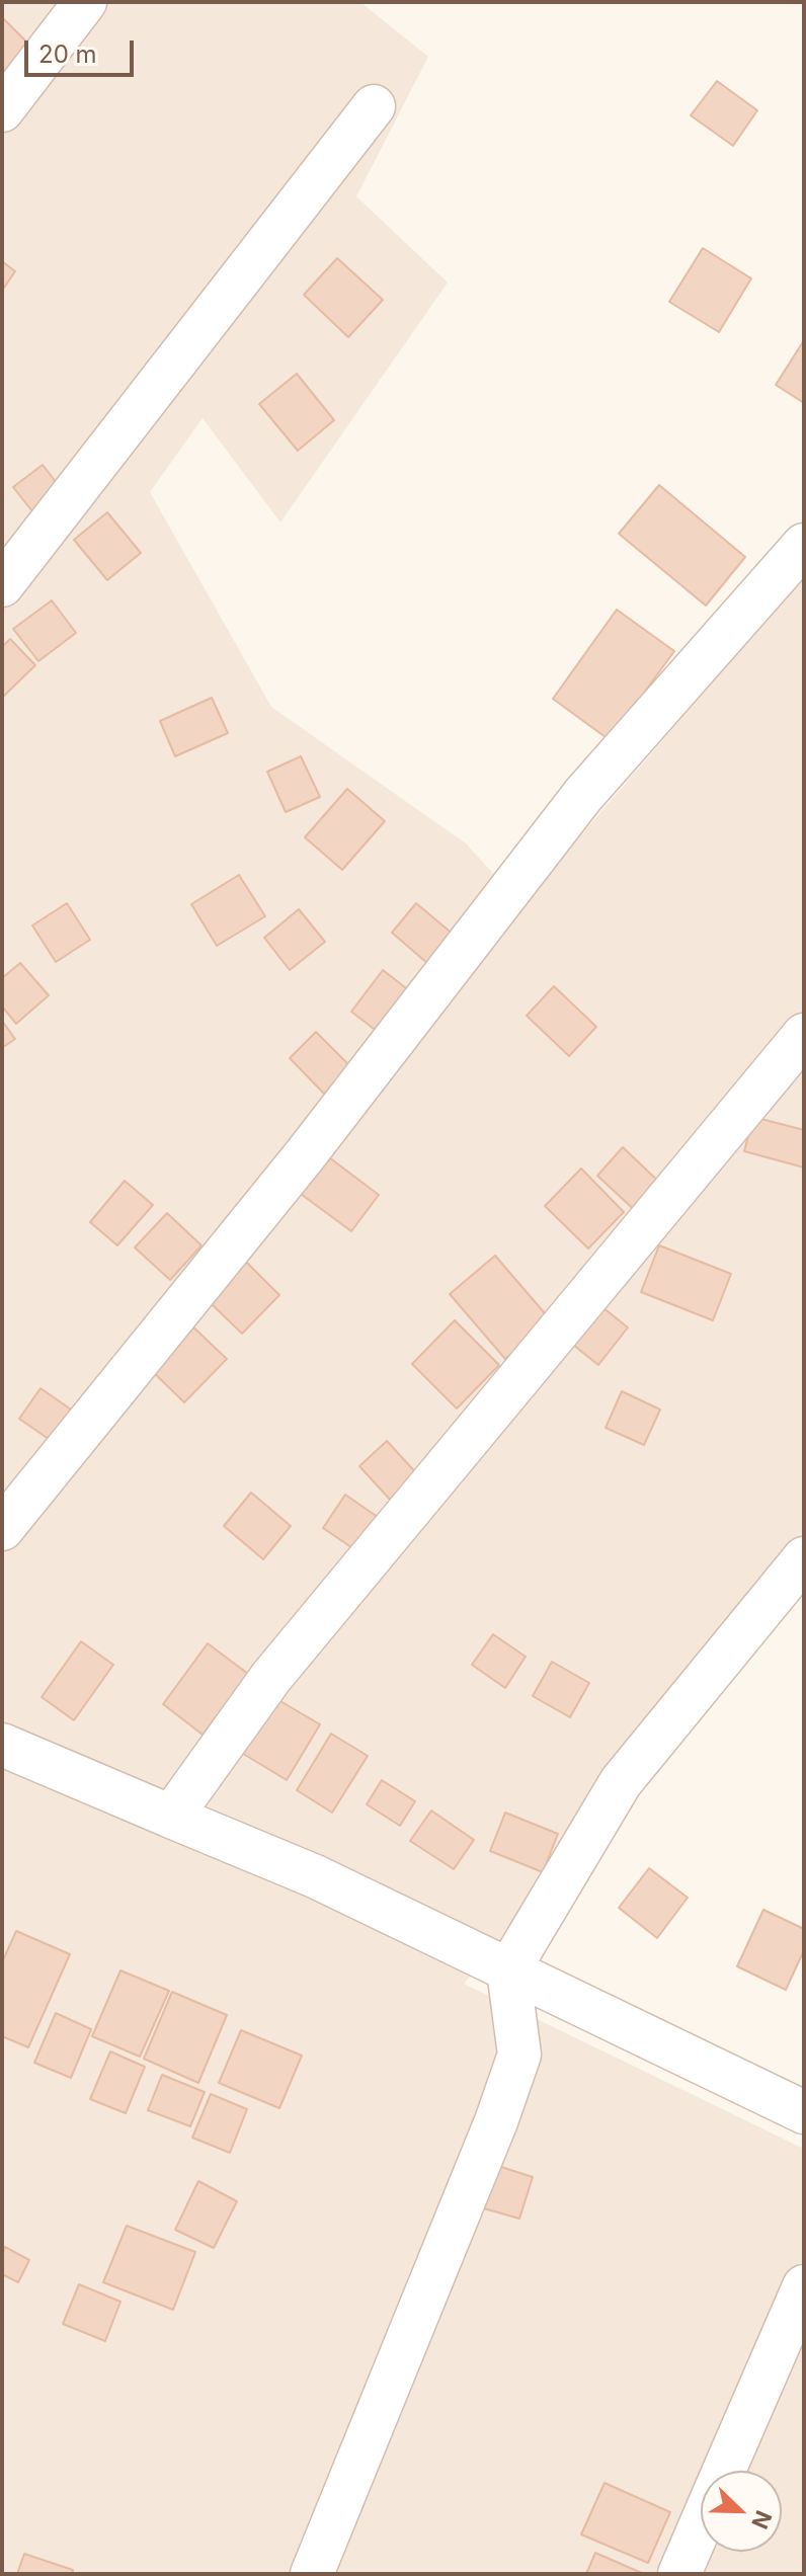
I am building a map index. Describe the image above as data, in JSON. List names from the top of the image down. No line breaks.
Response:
{"scale_bar":"20 m","north":"bottom right"}
